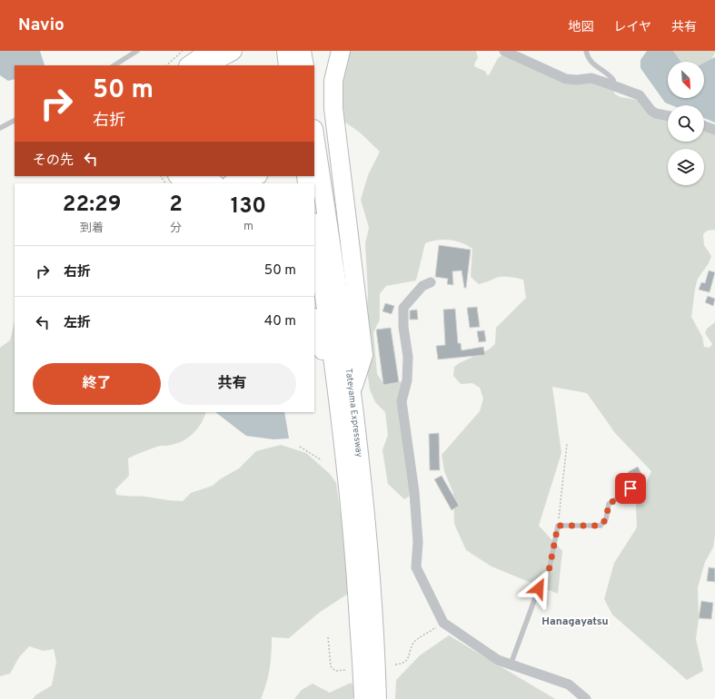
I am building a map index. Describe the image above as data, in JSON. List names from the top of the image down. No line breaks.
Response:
{"streets":{"highway":["Tateyama Expressway"]},"districts":["Hanagayatsu"],"north":"bottom right","page":{"header":"Navio","nav":["地図","レイヤ","共有"],"turn":["50 m","右折"],"then":"その先","eta":["22:29","到着","2","分","130","m"],"list":[{"name":"右折","value":"50 m"},{"name":"左折","value":"40 m"}],"buttons":["終了","共有"]}}
